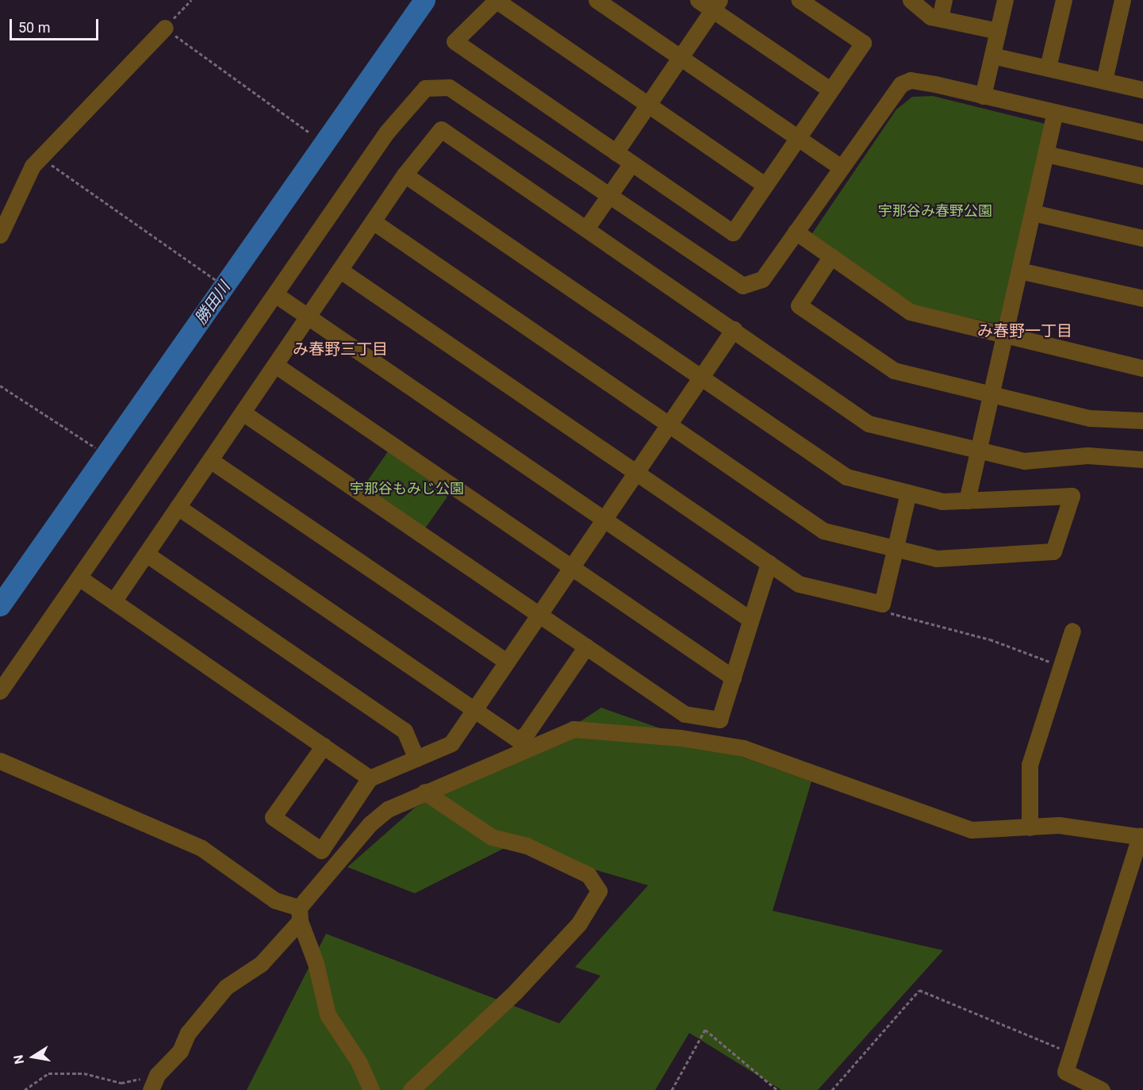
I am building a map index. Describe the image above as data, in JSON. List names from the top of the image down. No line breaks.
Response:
{"districts":["み春野一丁目","み春野三丁目"],"water":["勝田川"],"parks":["宇那谷み春野公園","宇那谷もみじ公園"],"scale_bar":"50 m","north":"left"}
